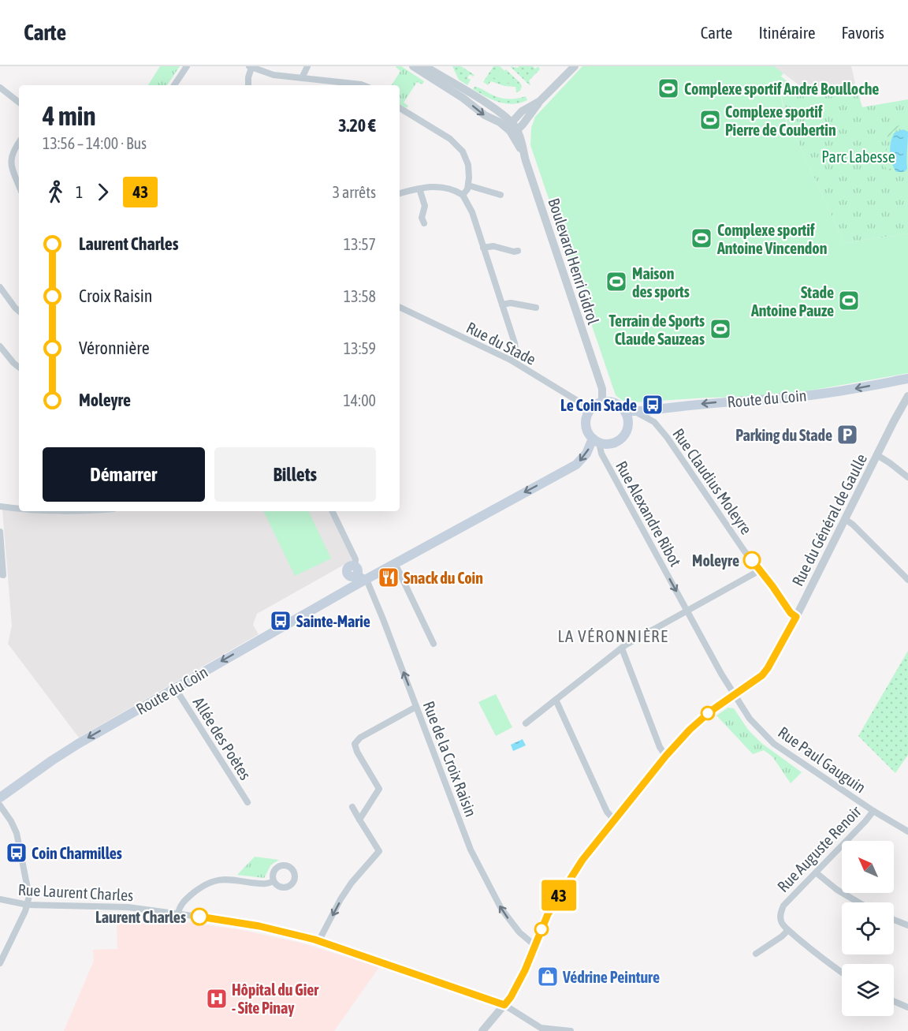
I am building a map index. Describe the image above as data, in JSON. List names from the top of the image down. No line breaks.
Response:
{"streets":{"main road":["Route du Coin"],"street":["Boulevard Henri Gidrol","Rue du Stade","Rue Claudius Moleyre","Rue Alexandre Ribot","Rue du Général de Gaulle","Allée des Poètes","Rue de la Croix Raisin","Rue Paul Gauguin","Rue Auguste Renoir","Rue Laurent Charles"]},"crossings":[["Boulevard Henri Gidrol","Rue du Stade"],["Boulevard Henri Gidrol","Route du Coin"],["Boulevard Henri Gidrol","Rue Alexandre Ribot"],["Rue du Stade","Route du Coin"],["Rue du Stade","Rue Alexandre Ribot"],["Route du Coin","Rue Claudius Moleyre"],["Route du Coin","Rue Alexandre Ribot"],["Route du Coin","Allée des Poètes"],["Route du Coin","Rue de la Croix Raisin"],["Rue Claudius Moleyre","Rue du Général de Gaulle"],["Rue Alexandre Ribot","Rue du Général de Gaulle"],["Rue Alexandre Ribot","Rue Paul Gauguin"],["Rue du Général de Gaulle","Rue de la Croix Raisin"],["Rue du Général de Gaulle","Rue Paul Gauguin"],["Rue du Général de Gaulle","Rue Laurent Charles"],["Rue Paul Gauguin","Rue Auguste Renoir"]],"one_way":["Route du Coin","Rue Alexandre Ribot","Rue de la Croix Raisin"],"districts":["LA VÉRONNIÈRE"],"parks":["Parc Labesse"],"places":{"sports":["Complexe sportif André Boulloche","Complexe sportif Pierre de Coubertin","Complexe sportif Antoine Vincendon","Maison des sports","Stade Antoine Pauze","Terrain de Sports Claude Sauzeas"],"bus stop":["Le Coin Stade","Sainte-Marie","Coin Charmilles"],"parking":["Parking du Stade"],"other":["Moleyre","Laurent Charles"],"restaurant":["Snack du Coin"],"shop":["Védrine Peinture"],"hospital":["Hôpital du Gier - Site Pinay"]},"lines":["bus line 43"],"north":"top left","page":{"header":"Carte","nav":["Carte","Itinéraire","Favoris"],"on_map":"43","heading":["4 min","13:56 – 14:00 · Bus","3.20 €"],"legs":["1","43","3 arrêts"],"list":[{"name":"Laurent Charles","value":"13:57"},{"name":"Croix Raisin","value":"13:58"},{"name":"Véronnière","value":"13:59"},{"name":"Moleyre","value":"14:00"}],"buttons":["Démarrer","Billets"]}}
